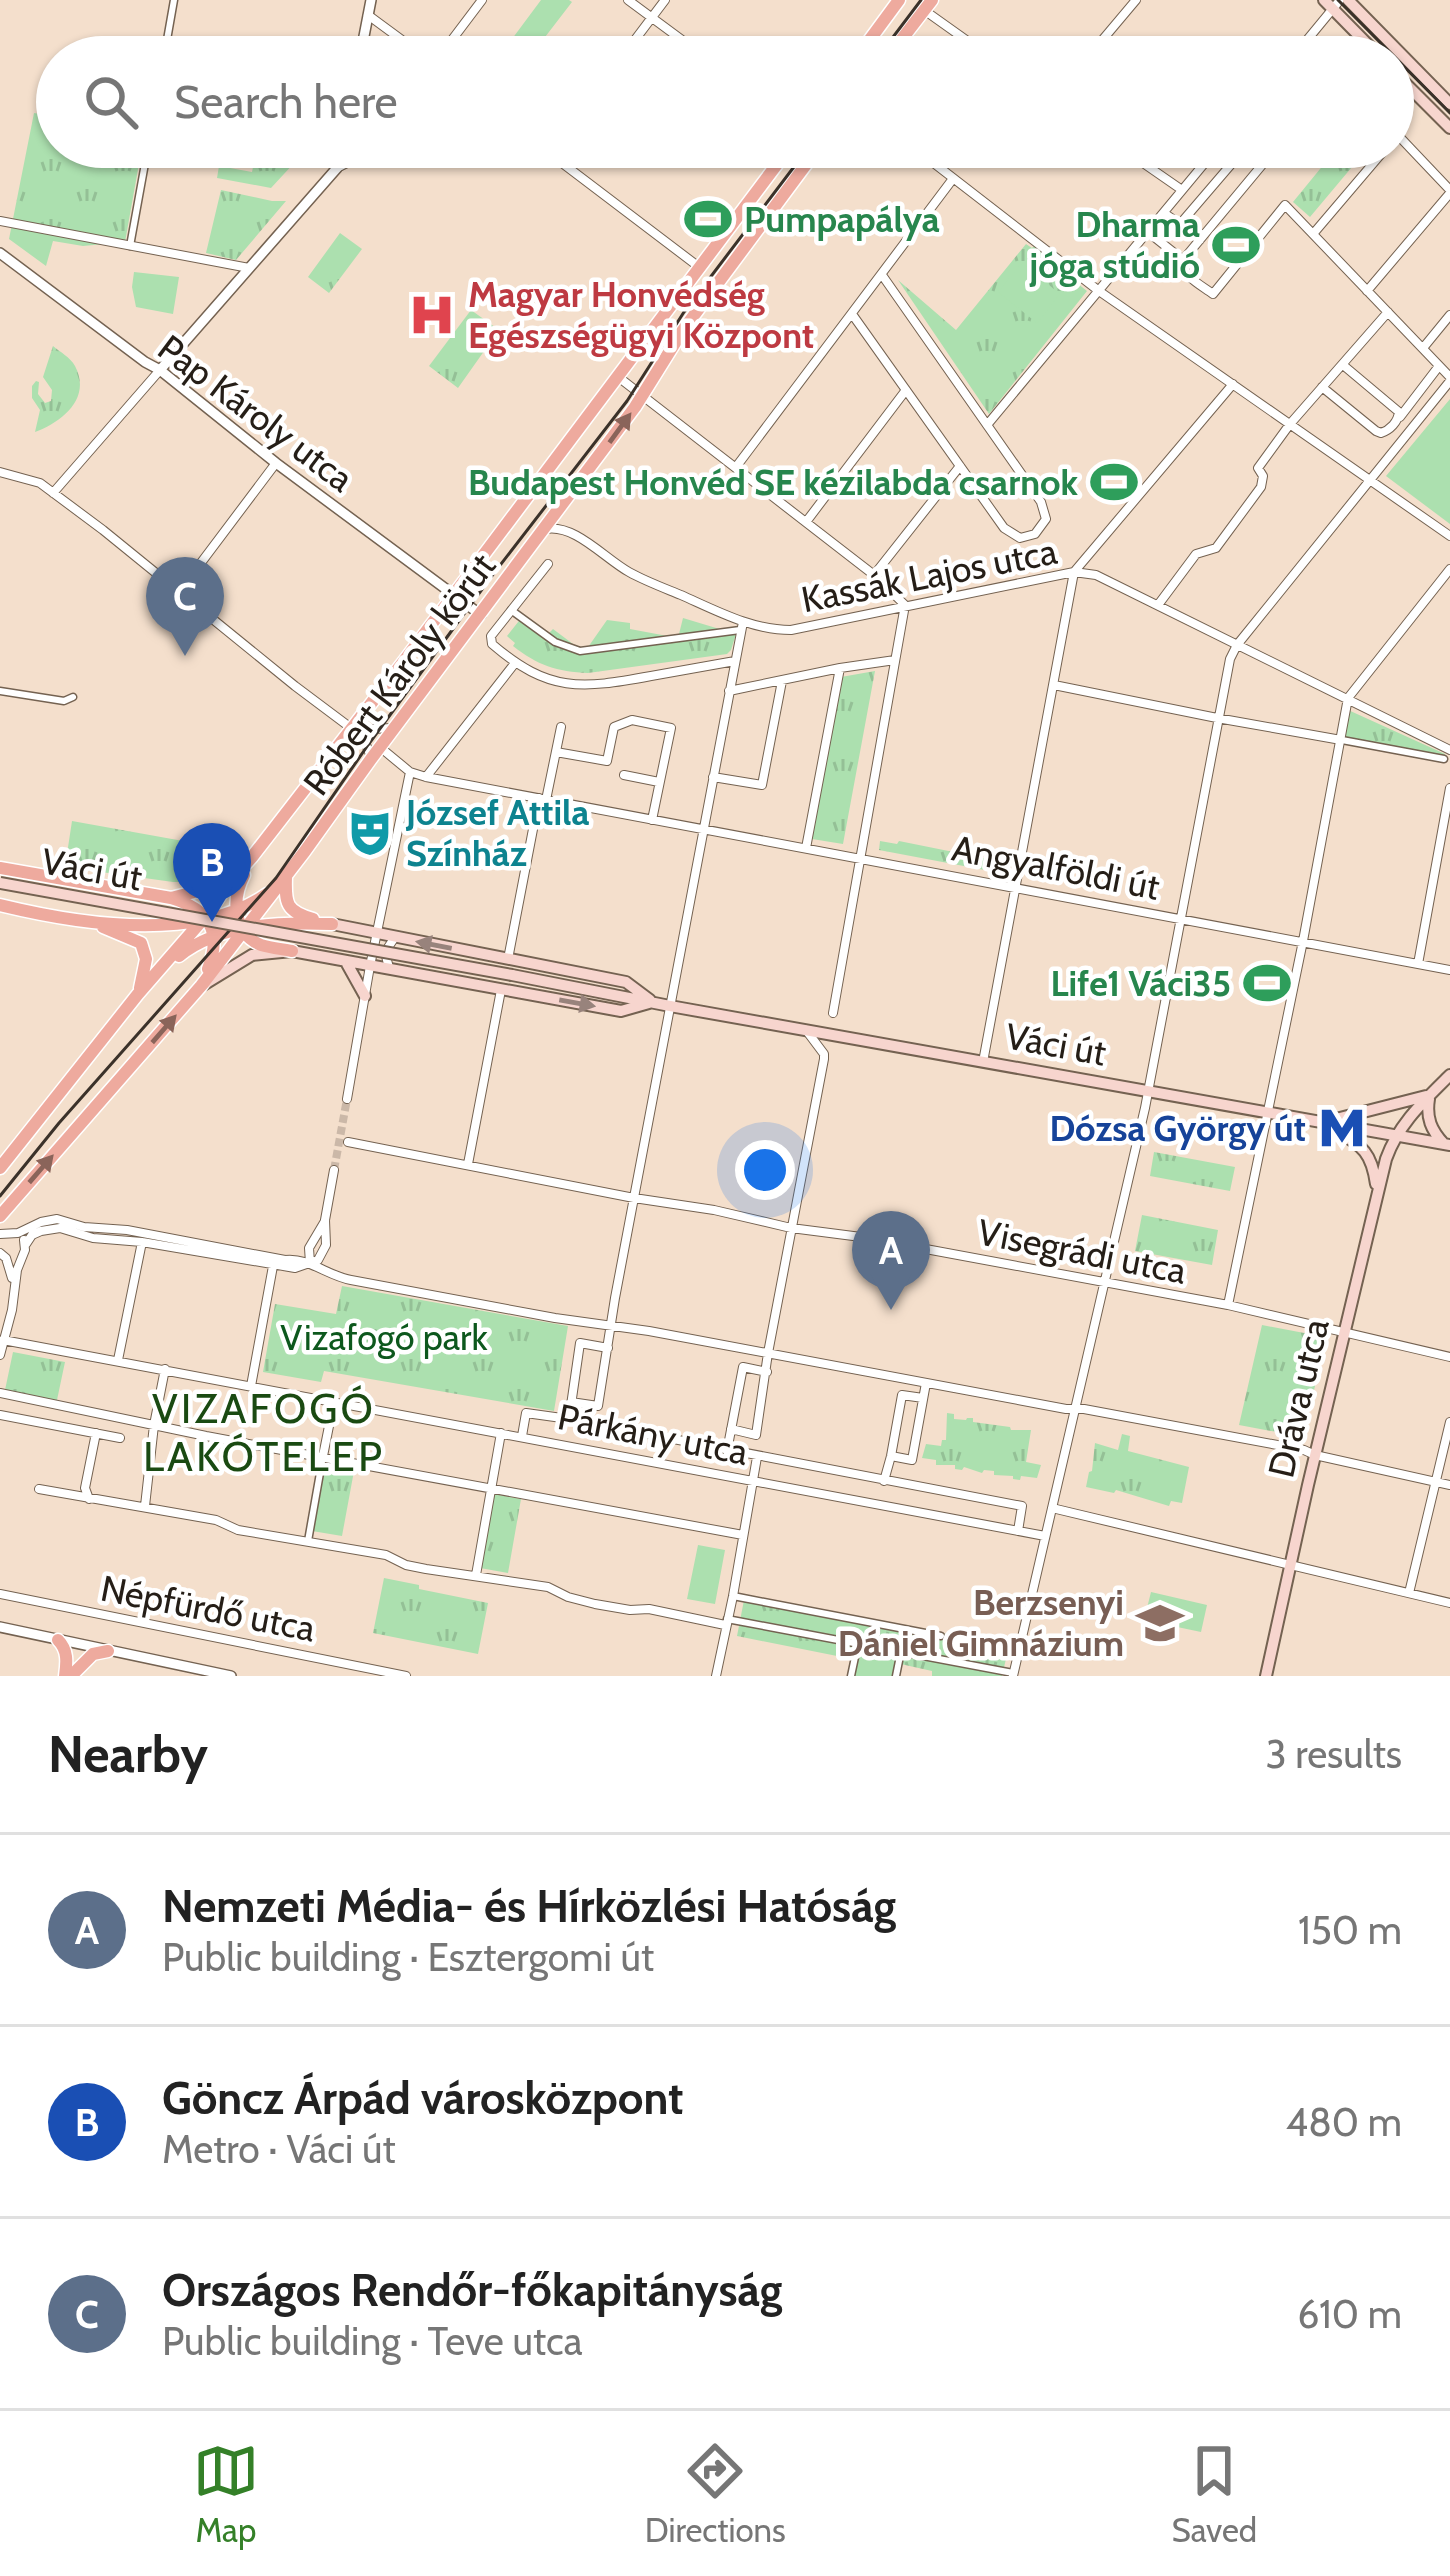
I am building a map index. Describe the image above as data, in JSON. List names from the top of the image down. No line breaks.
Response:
{"streets":{"main road":["Róbert Károly körút","Váci út","Dráva utca"],"street":["Pap Károly utca","Kassák Lajos utca","Angyalföldi út","Visegrádi utca","Párkány utca","Népfürdő utca"]},"crossings":[["Pap Károly utca","Róbert Károly körút"],["Kassák Lajos utca","Róbert Károly körút"],["Róbert Károly körút","Angyalföldi út"],["Róbert Károly körút","Váci út"],["Váci út","Dráva utca"],["Visegrádi utca","Dráva utca"]],"districts":["VIZAFOGÓ LAKÓTELEP"],"parks":["Vizafogó park"],"places":{"sports":["Pumpapálya","Dharma jóga stúdió","Budapest Honvéd SE kézilabda csarnok","Life1 Váci35"],"hospital":["Magyar Honvédség Egészségügyi Központ"],"theatre":["József Attila Színház"],"metro station":["Dózsa György út"],"school or university":["Berzsenyi Dániel Gimnázium"]},"page":{"search":"Search here","pins":["C","B","A"],"heading":["Nearby","3 results"],"list":[{"mark":"A","name":"Nemzeti Média- és Hírközlési Hatóság","note":"Public building · Esztergomi út","value":"150 m"},{"mark":"B","name":"Göncz Árpád városközpont","note":"Metro · Váci út","value":"480 m"},{"mark":"C","name":"Országos Rendőr-főkapitányság","note":"Public building · Teve utca","value":"610 m"}],"nav":["Map","Directions","Saved"]}}
